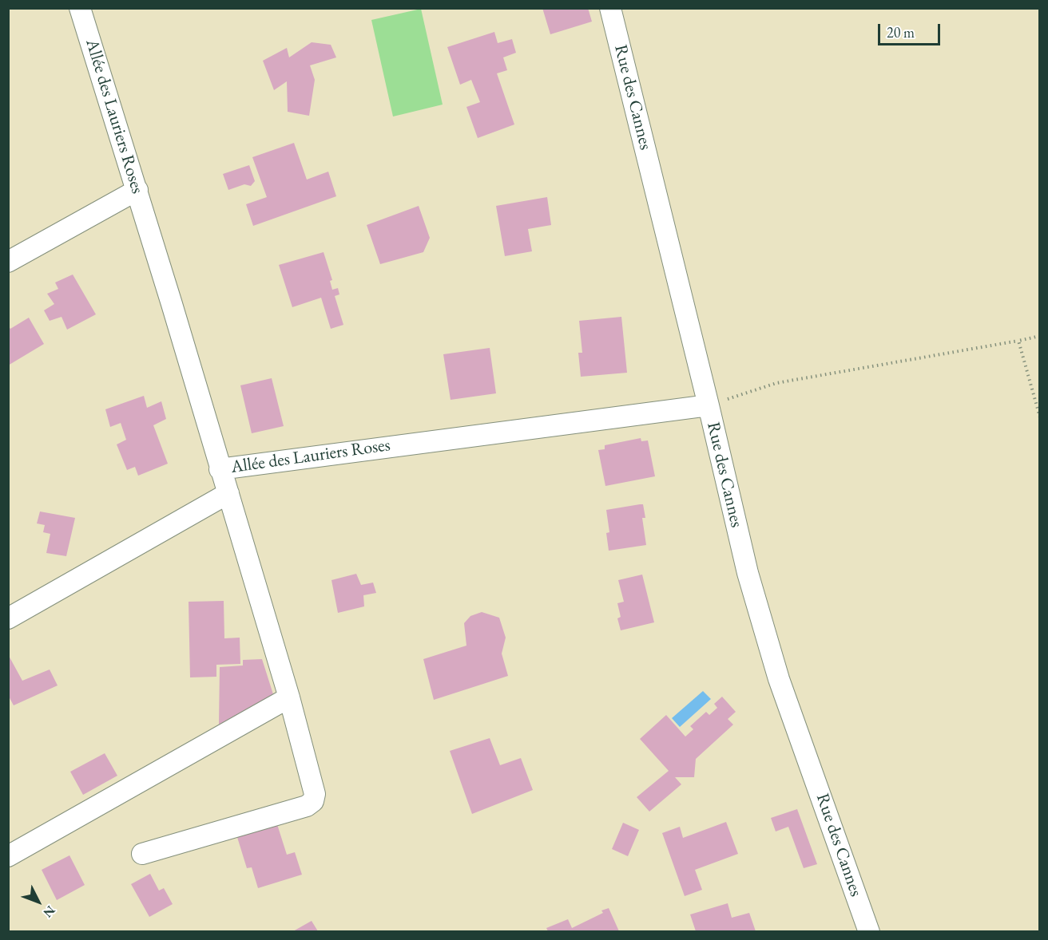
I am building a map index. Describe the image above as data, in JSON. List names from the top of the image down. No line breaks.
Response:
{"streets":{"street":["Rue des Cannes","Allée des Lauriers Roses"]},"crossings":[["Rue des Cannes","Allée des Lauriers Roses"]],"scale_bar":"20 m","north":"bottom right"}
